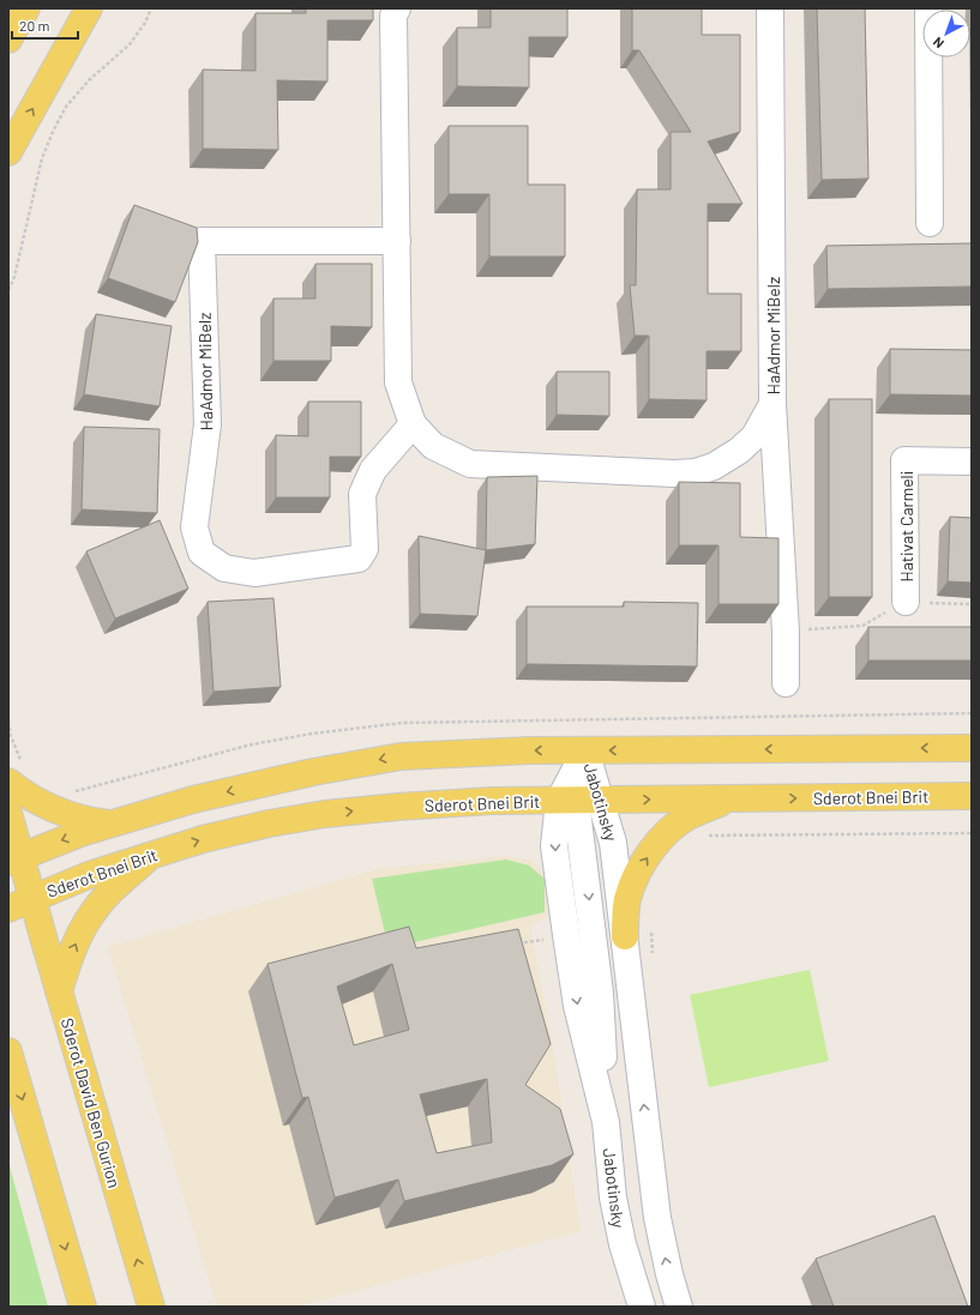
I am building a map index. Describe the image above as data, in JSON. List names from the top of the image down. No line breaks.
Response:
{"streets":{"main road":["Sderot Bnei Brit","Sderot David Ben Gurion"],"street":["HaAdmor MiBelz","Hativat Carmeli","Jabotinsky"]},"crossings":[["Sderot Bnei Brit","Jabotinsky"],["Sderot Bnei Brit","Sderot David Ben Gurion"]],"scale_bar":"20 m","north":"bottom left"}
